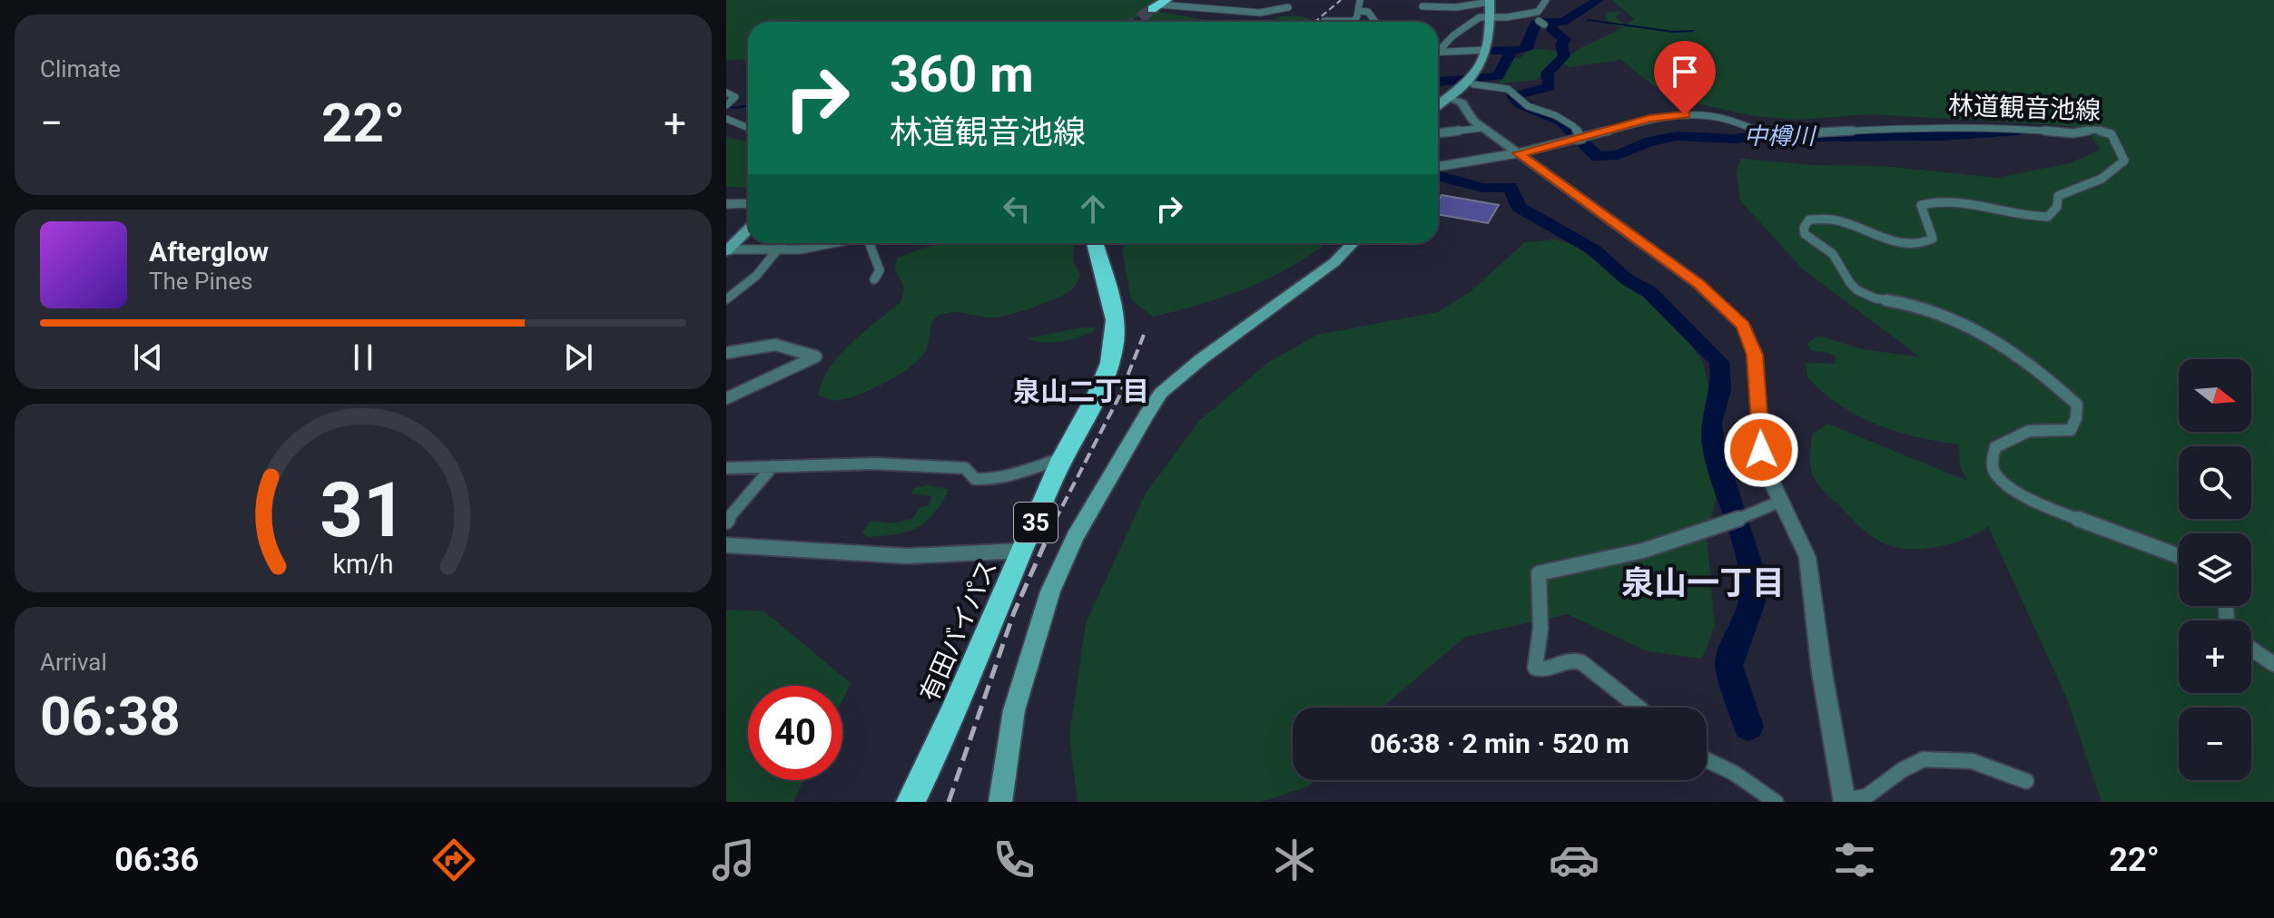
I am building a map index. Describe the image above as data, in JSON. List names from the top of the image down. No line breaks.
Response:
{"streets":{"highway":["35","有田バイパス"],"street":["林道観音池線"]},"districts":["泉山二丁目","泉山一丁目"],"water":["中樽川"],"north":"right","page":{"tile":["Climate",["Arrival","06:38"]],"turn":["360 m","林道観音池線"],"heat":["−","22°","+"],"song":["Afterglow","The Pines"],"map_buttons":["+","−"],"limit":"40","trip":"06:38 · 2 min · 520 m","tabs":["06:36","22°"],"gauge":["31","km/h"]}}
